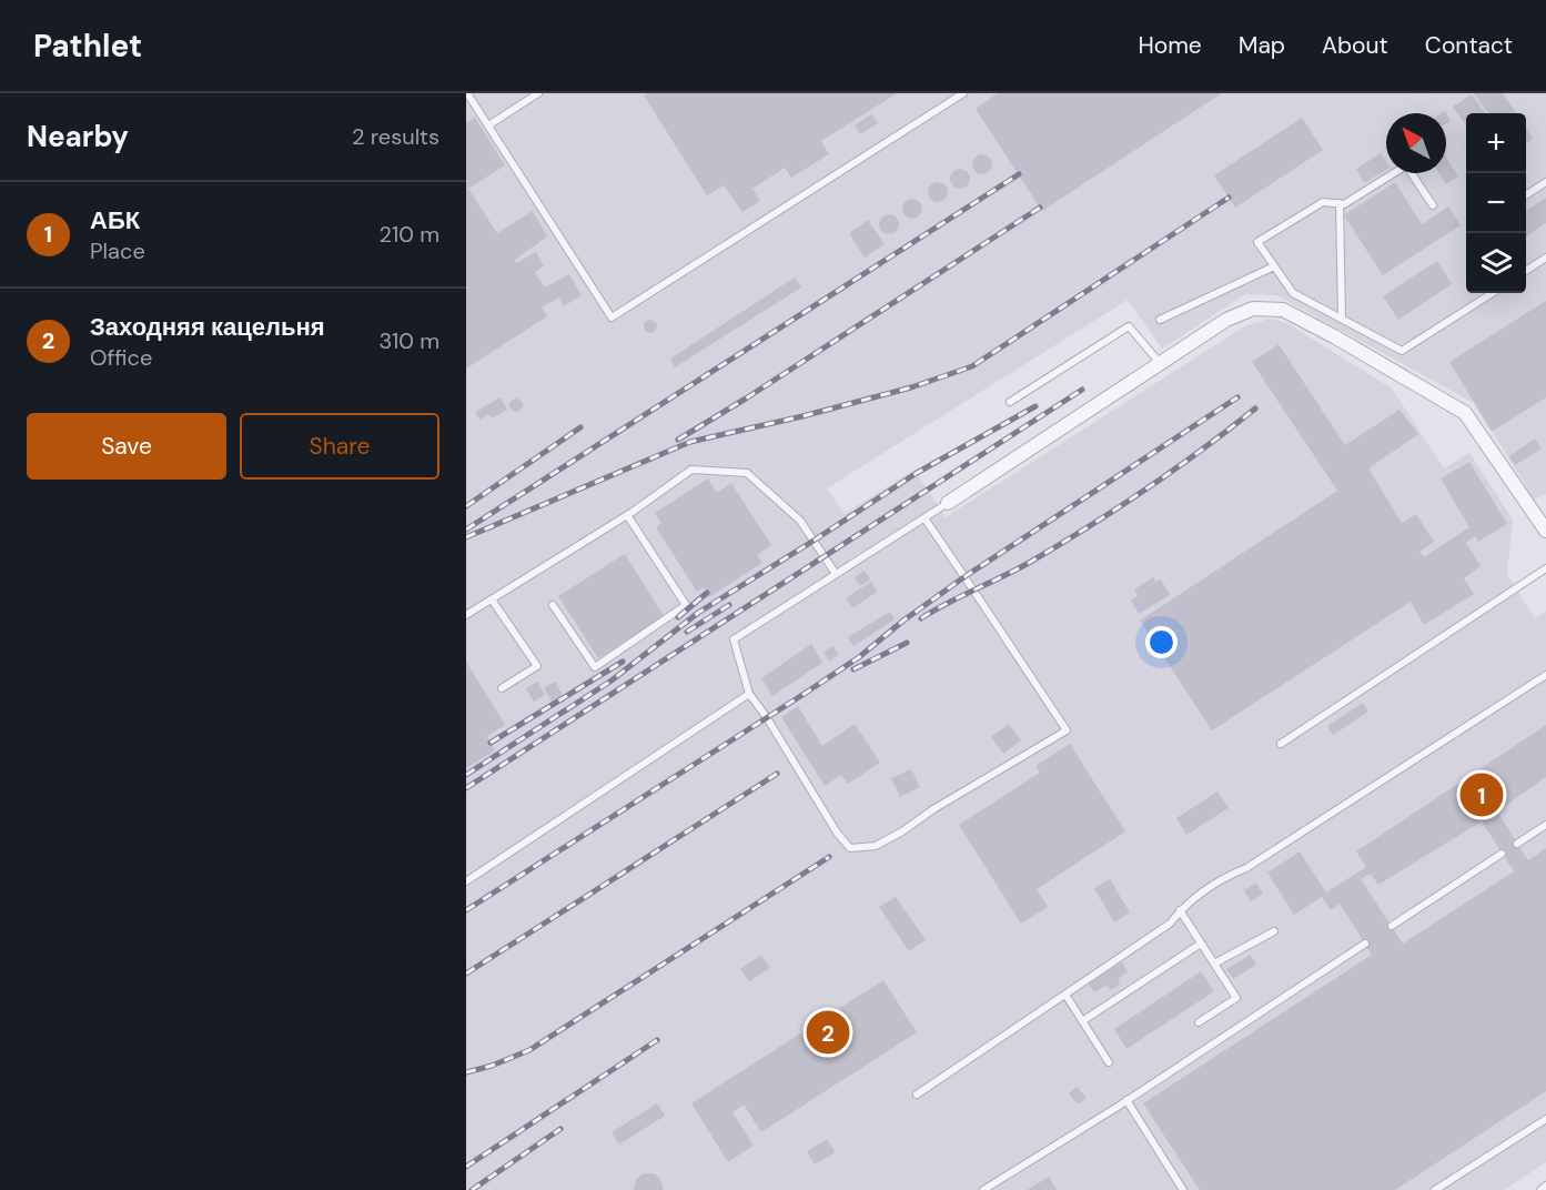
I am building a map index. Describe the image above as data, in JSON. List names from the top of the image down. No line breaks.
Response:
{"north":"top left","page":{"header":"Pathlet","nav":["Home","Map","About","Contact"],"heading":["Nearby","2 results"],"map_buttons":["+","−"],"list":[{"mark":"1","name":"АБК","note":"Place","value":"210 m"},{"mark":"2","name":"Заходняя кацельня","note":"Office","value":"310 m"}],"buttons":["Save","Share"],"pins":["1","2"]}}
